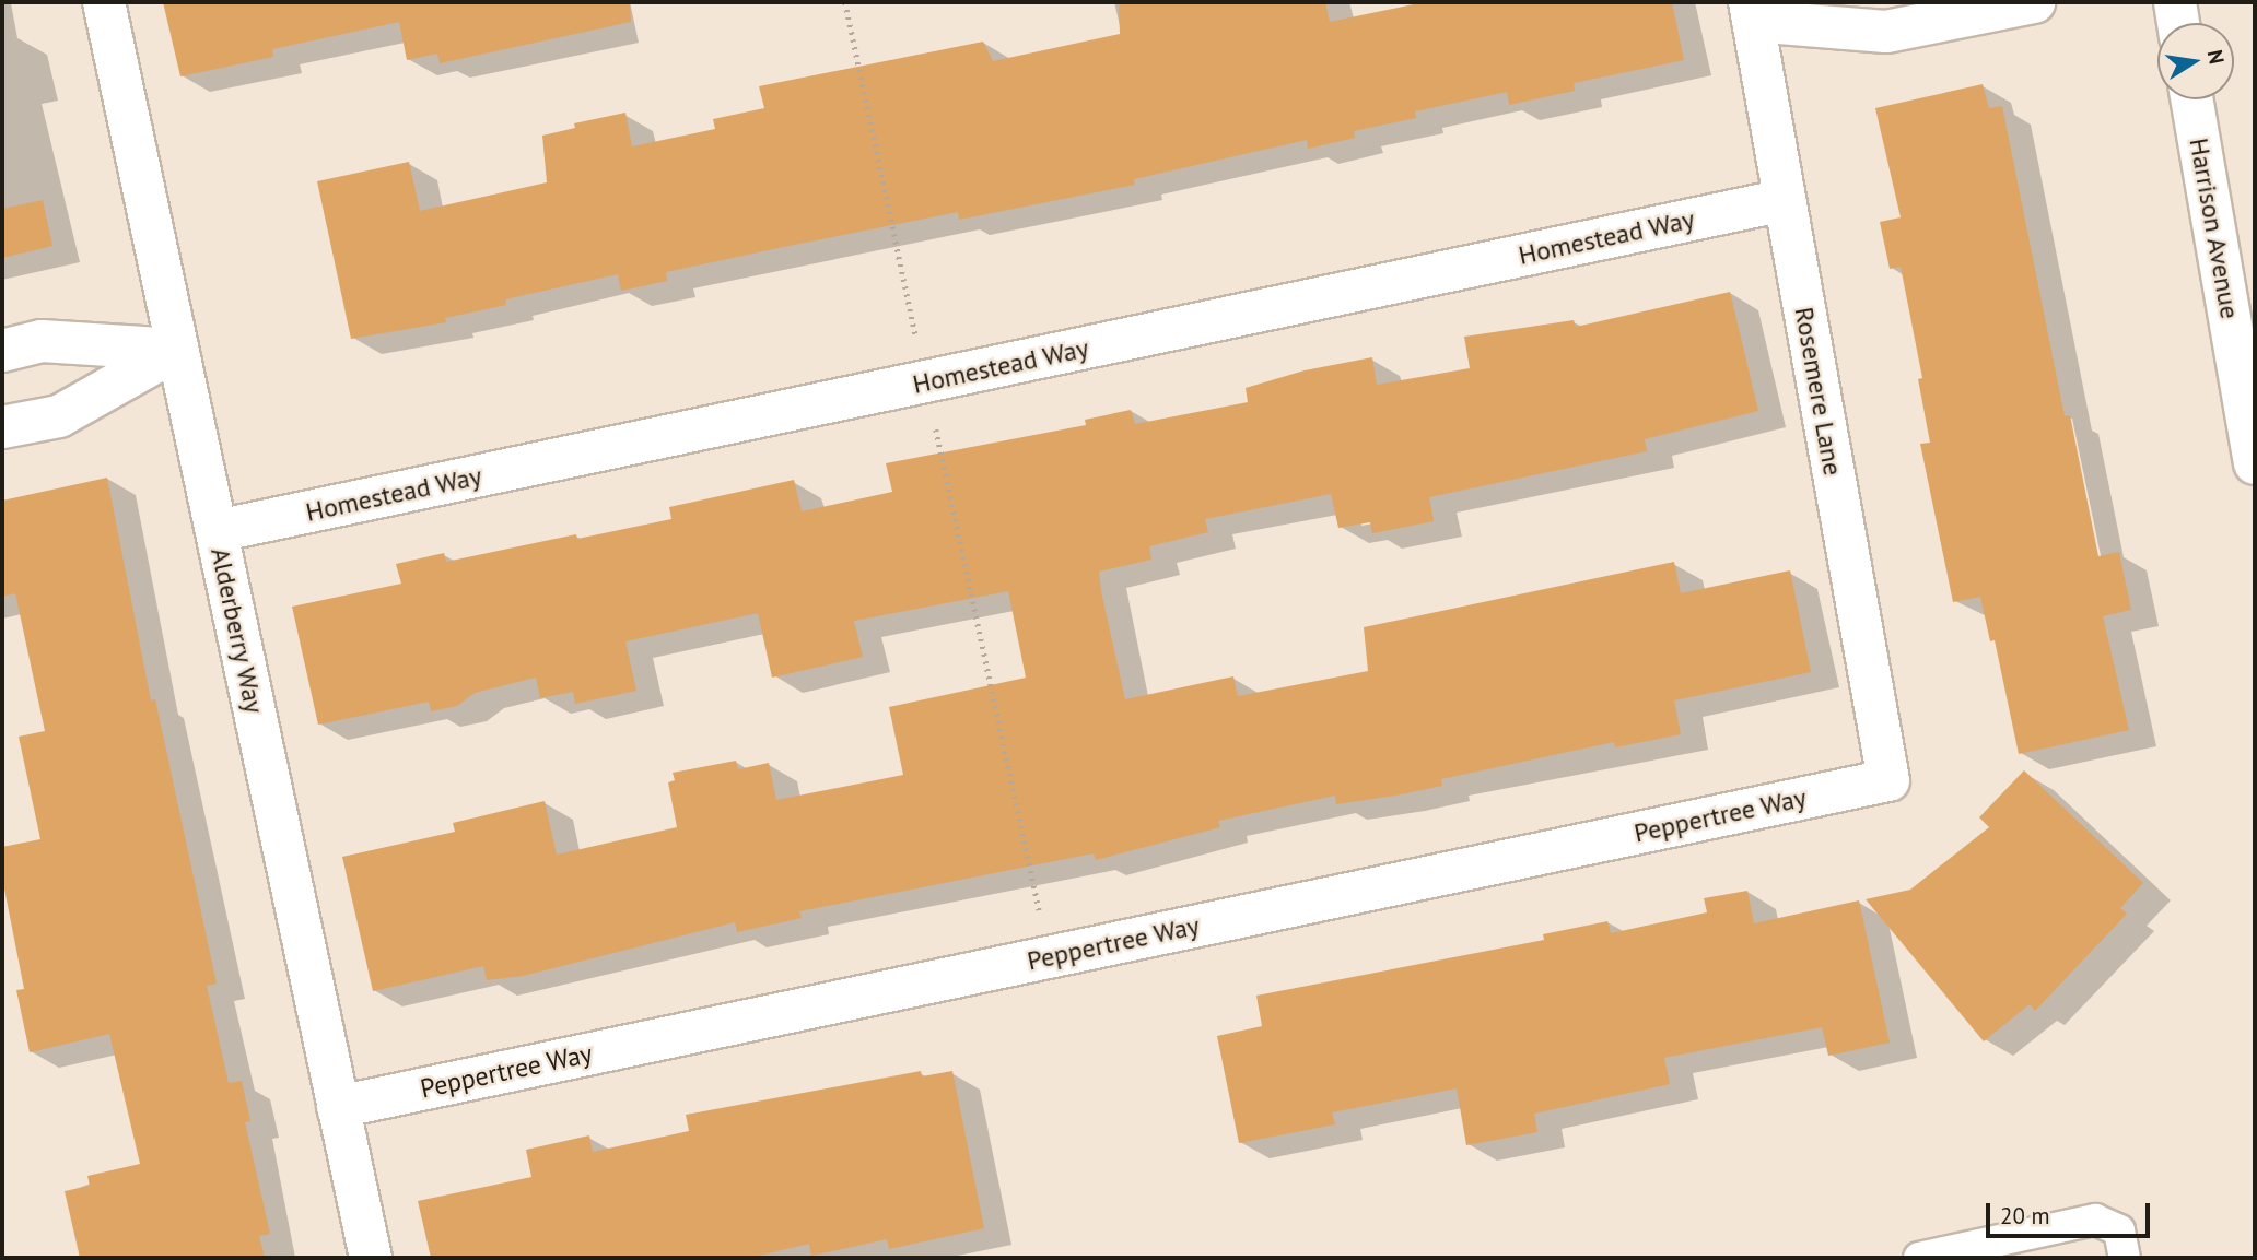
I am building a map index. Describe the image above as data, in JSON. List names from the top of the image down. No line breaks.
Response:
{"streets":{"street":["Harrison Avenue","Homestead Way","Rosemere Lane","Alderberry Way","Peppertree Way"]},"crossings":[["Homestead Way","Rosemere Lane"],["Homestead Way","Alderberry Way"],["Rosemere Lane","Peppertree Way"],["Alderberry Way","Peppertree Way"]],"scale_bar":"20 m","north":"right"}
